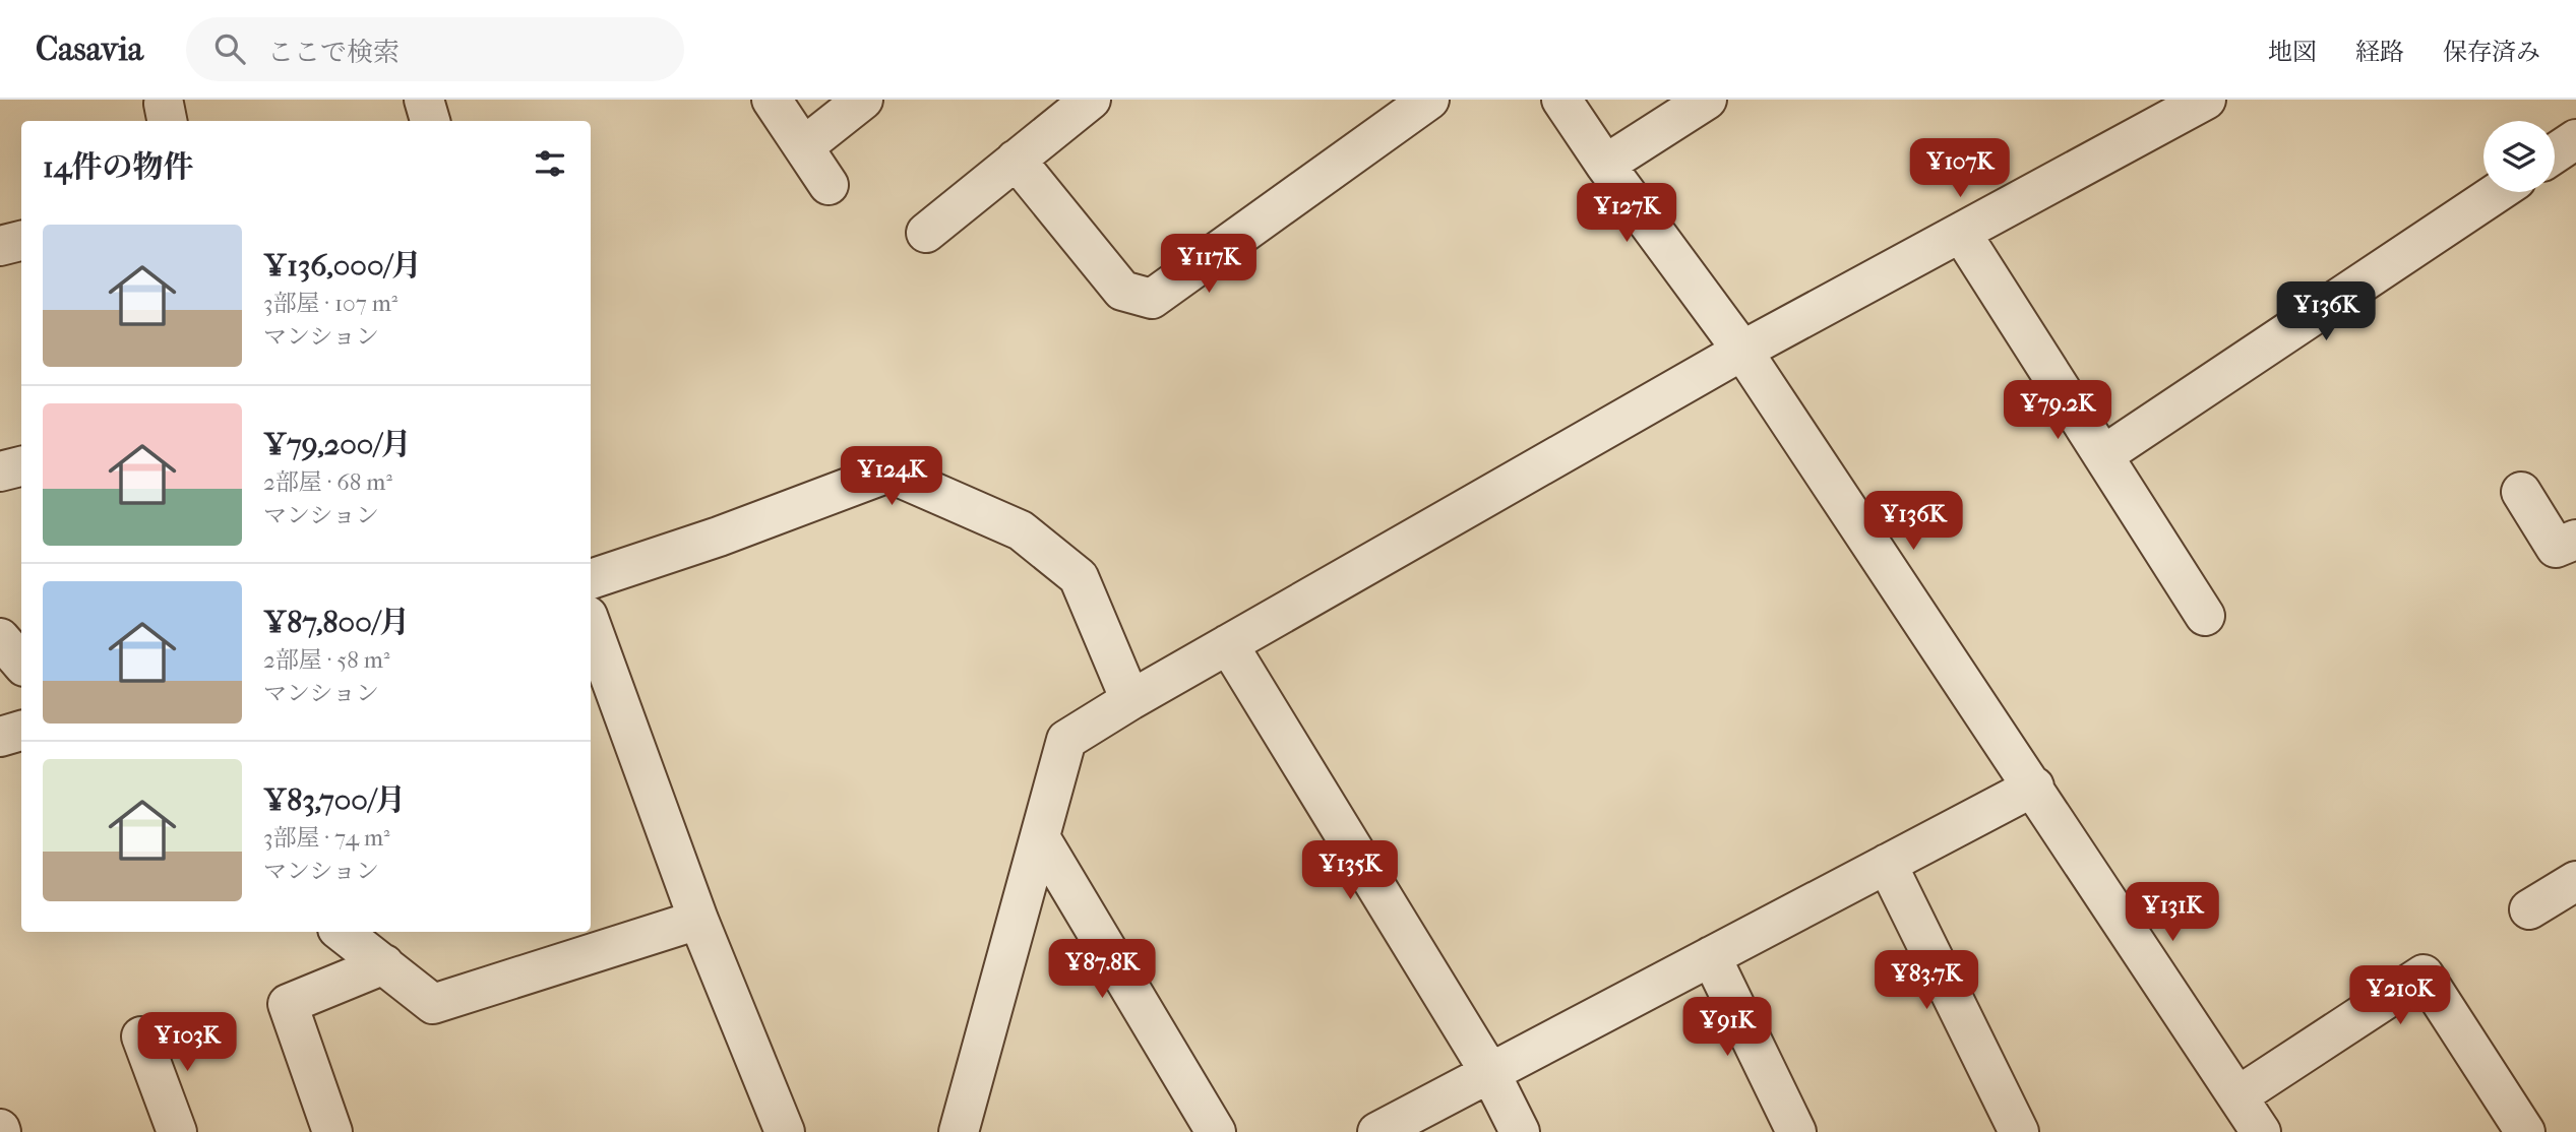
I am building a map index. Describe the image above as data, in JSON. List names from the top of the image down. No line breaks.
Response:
{"page":{"header":"Casavia","search":"ここで検索","nav":["地図","経路","保存済み"],"heading":"14件の物件","price":["¥107K","¥127K","¥117K","¥136K","¥79.2K","¥124K","¥136K","¥135K","¥131K","¥87.8K","¥83.7K","¥210K","¥91K","¥103K"],"list":[{"name":"¥136,000/月","note":"3部屋 · 107 m² · マンション"},{"name":"¥79,200/月","note":"2部屋 · 68 m² · マンション"},{"name":"¥87,800/月","note":"2部屋 · 58 m² · マンション"},{"name":"¥83,700/月","note":"3部屋 · 74 m² · マンション"}]}}
